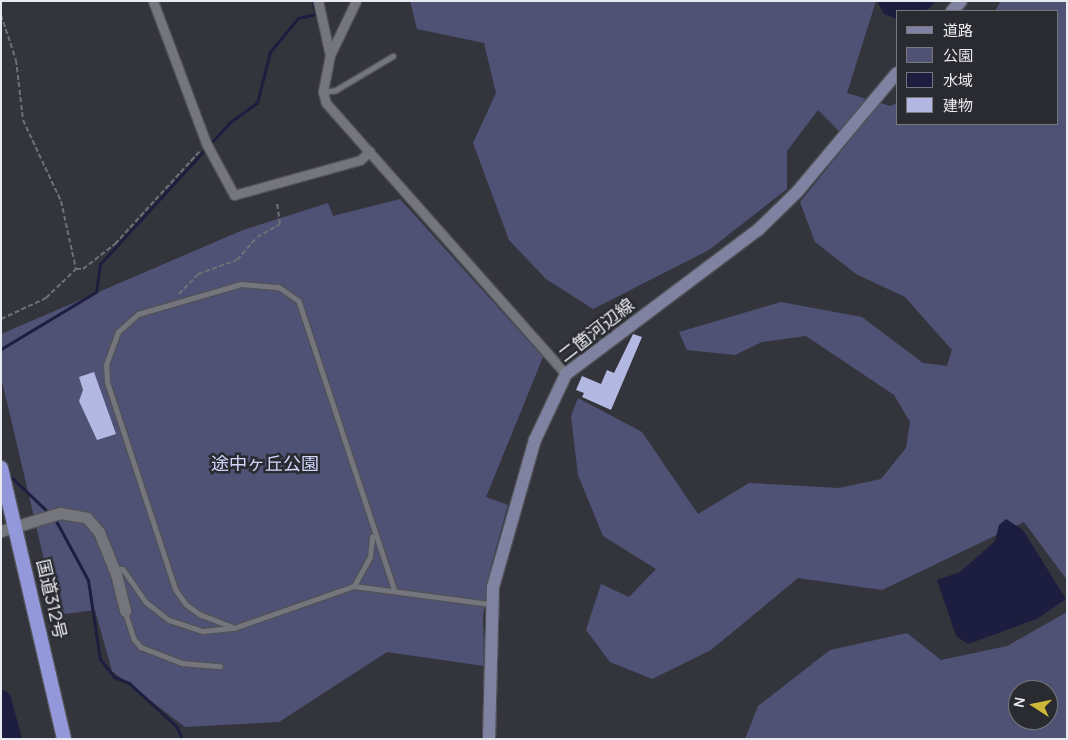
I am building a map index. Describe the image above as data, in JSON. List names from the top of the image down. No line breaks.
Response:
{"streets":{"highway":["国道312号"],"main road":["二箇河辺線"]},"parks":["途中ヶ丘公園"],"legend":["道路","公園","水域","建物"],"north":"left"}
